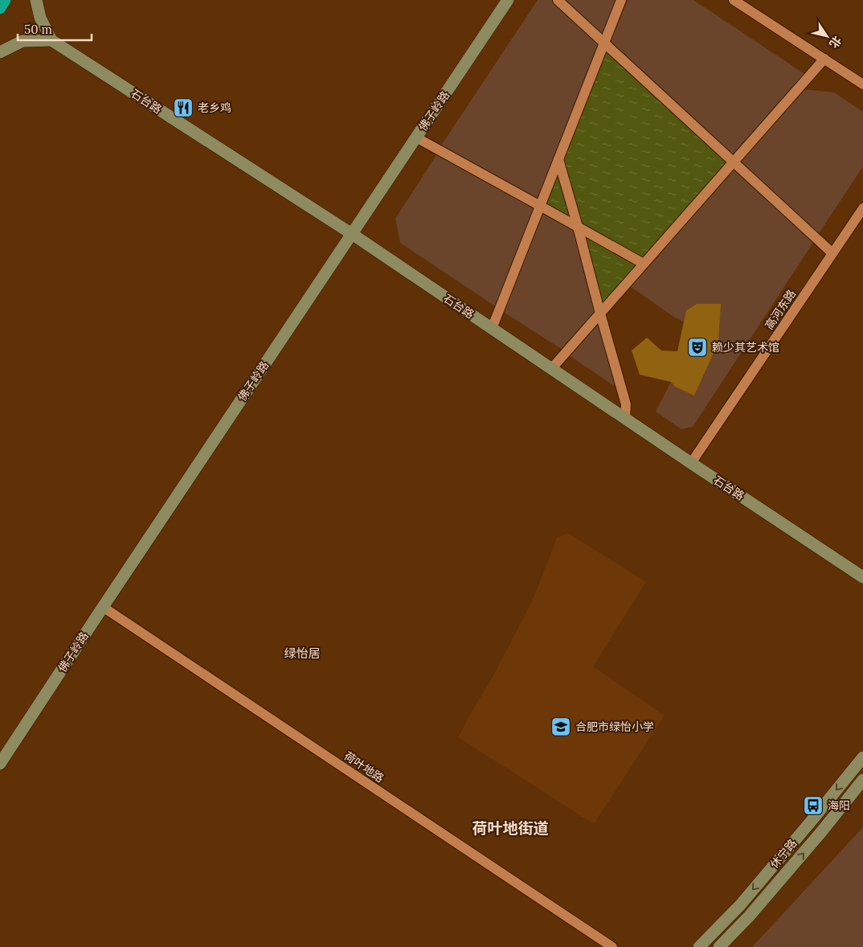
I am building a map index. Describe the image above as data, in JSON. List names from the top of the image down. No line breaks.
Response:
{"streets":{"street":["石台路","佛子岭路","高河东路","荷叶地路","休宁路"]},"crossings":[["石台路","佛子岭路"],["石台路","高河东路"],["佛子岭路","荷叶地路"]],"districts":["绿怡居","荷叶地街道"],"places":{"restaurant":["老乡鸡"],"theatre":["赖少其艺术馆"],"school or university":["合肥市绿怡小学"],"bus stop":["海阳"]},"scale_bar":"50 m","north":"bottom right"}
